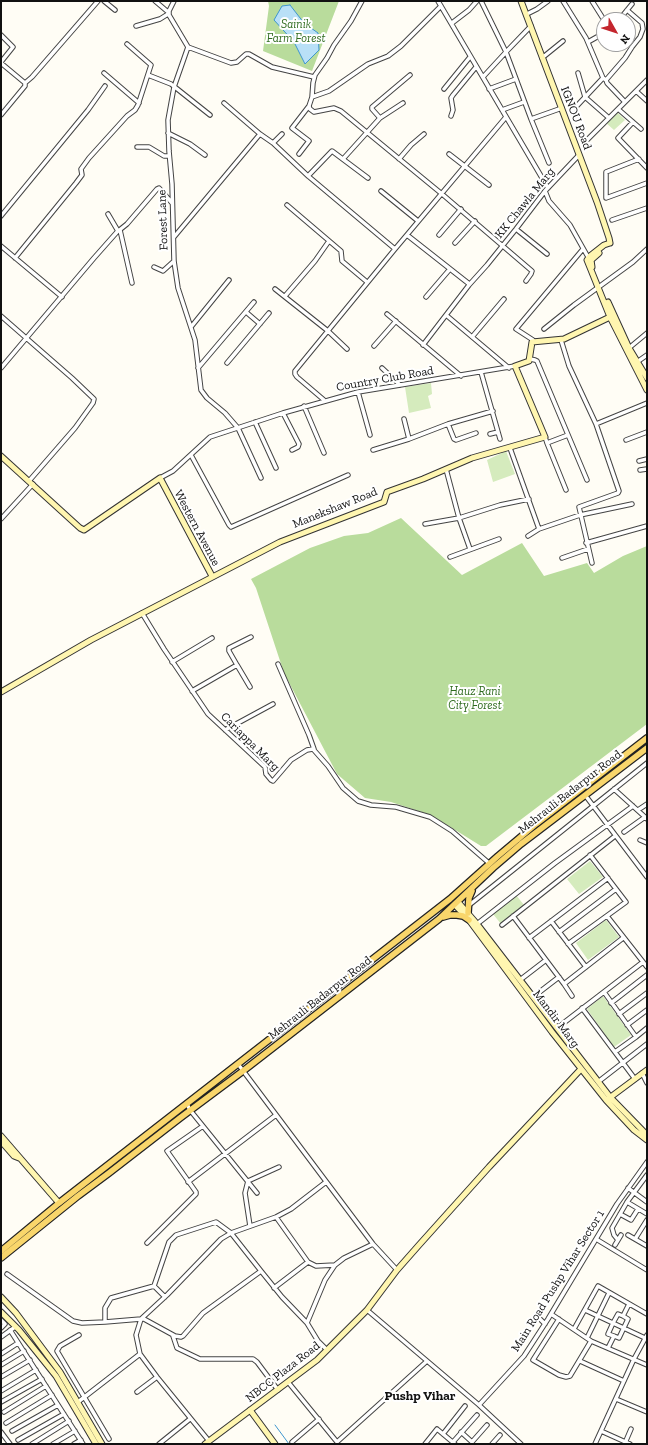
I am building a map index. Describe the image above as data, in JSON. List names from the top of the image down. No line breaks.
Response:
{"streets":{"main road":["Mehrauli Badarpur Road"],"street":["IGNOU Road","KK Chawla Marg","Forest Lane","Country Club Road","Manekshaw Road","Western Avenue","Cariappa Marg","Mandir Marg","Main Road Pushp Vihar Sector 1","NBCC Plaza Road"]},"crossings":[["IGNOU Road","KK Chawla Marg"],["Forest Lane","Country Club Road"],["Country Club Road","Western Avenue"],["Manekshaw Road","Western Avenue"],["Western Avenue","Cariappa Marg"],["Mehrauli Badarpur Road","Mandir Marg"],["Mandir Marg","NBCC Plaza Road"]],"districts":["Pushp Vihar"],"parks":["Sainik Farm Forest","Hauz Rani City Forest"],"north":"bottom right"}
